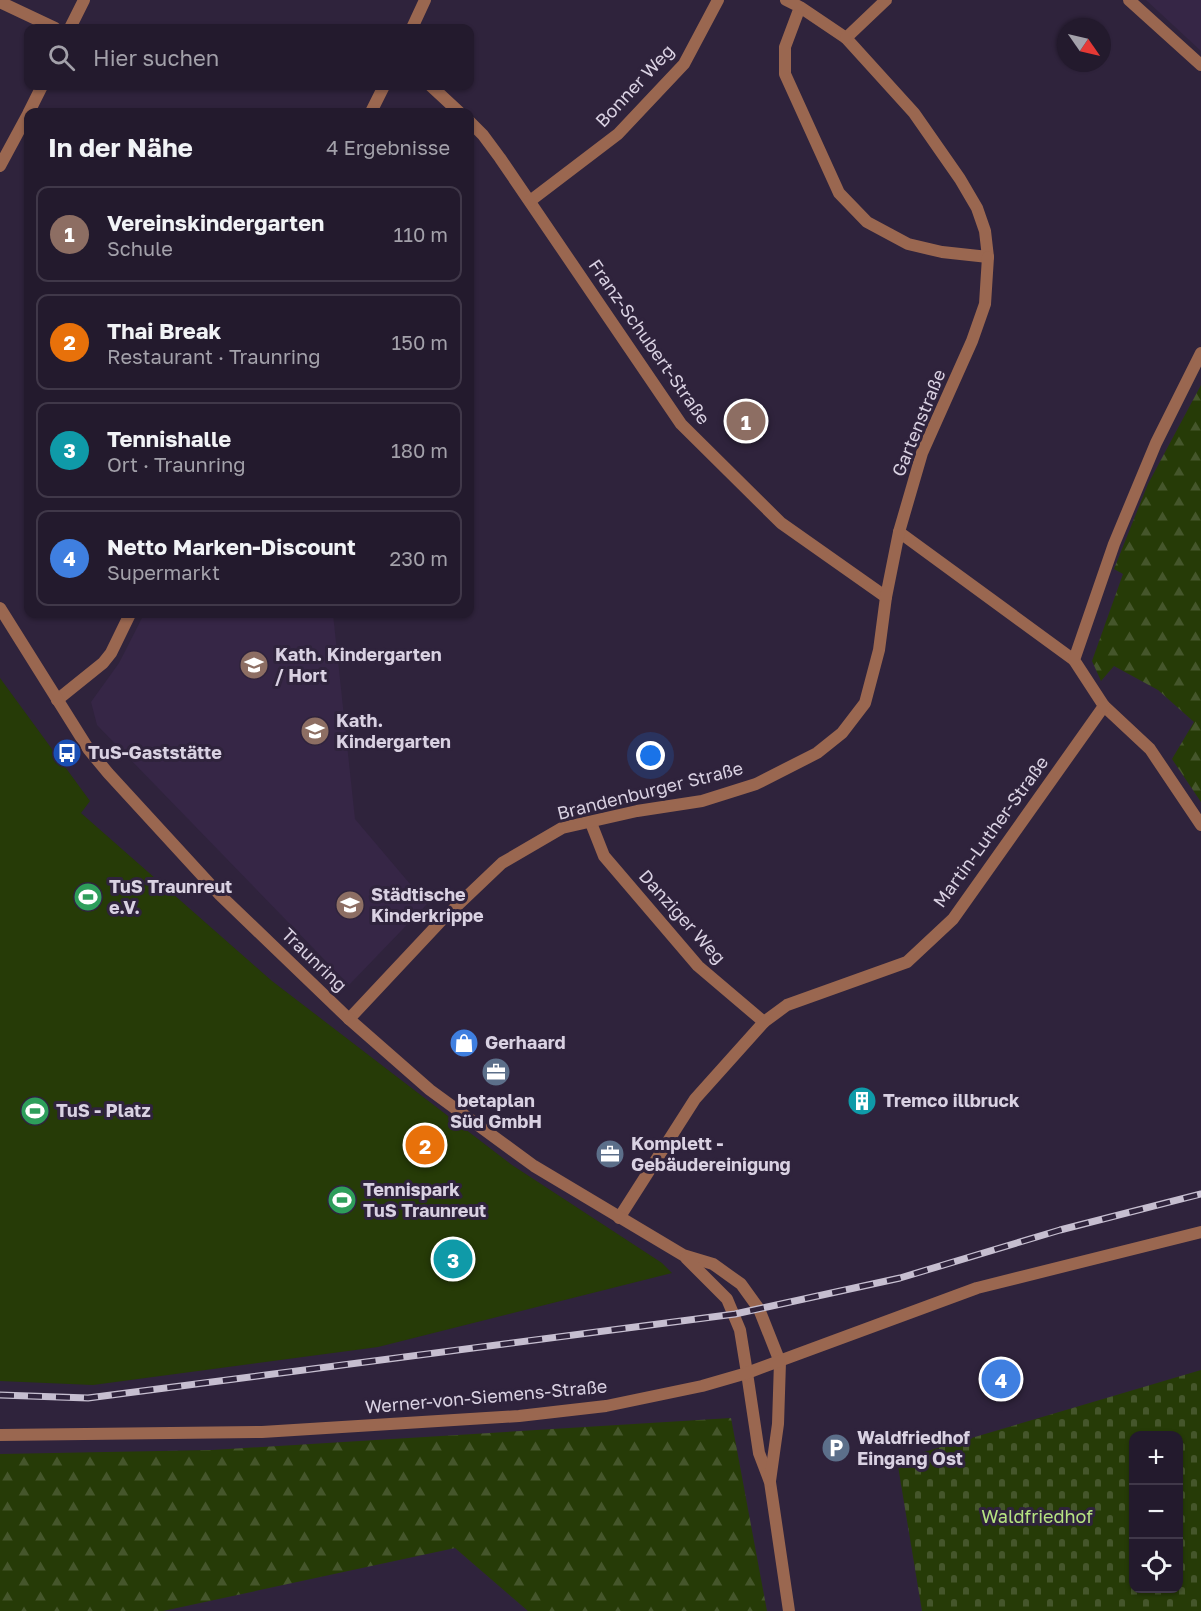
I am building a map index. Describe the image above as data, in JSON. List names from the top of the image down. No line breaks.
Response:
{"streets":{"street":["Bonner Weg","Franz-Schubert-Straße","Gartenstraße","Brandenburger Straße","Martin-Luther-Straße","Danziger Weg","Traunring","Werner-von-Siemens-Straße"]},"crossings":[["Bonner Weg","Franz-Schubert-Straße"],["Franz-Schubert-Straße","Brandenburger Straße"],["Gartenstraße","Brandenburger Straße"],["Brandenburger Straße","Danziger Weg"],["Brandenburger Straße","Traunring"],["Martin-Luther-Straße","Danziger Weg"],["Martin-Luther-Straße","Traunring"],["Traunring","Werner-von-Siemens-Straße"]],"parks":["Waldfriedhof"],"places":{"school or university":["Kath. Kindergarten / Hort","Kath. Kindergarten","Städtische Kinderkrippe"],"bus stop":["TuS-Gaststätte"],"sports":["TuS Traunreut e.V.","TuS - Platz","Tennispark TuS Traunreut"],"shop":["Gerhaard"],"office":["betaplan Süd GmbH","Komplett - Gebäudereinigung"],"building":["Tremco illbruck"],"parking":["Waldfriedhof Eingang Ost"]},"north":"bottom right","page":{"search":"Hier suchen","heading":["In der Nähe","4 Ergebnisse"],"list":[{"mark":"1","name":"Vereinskindergarten","note":"Schule","value":"110 m"},{"mark":"2","name":"Thai Break","note":"Restaurant · Traunring","value":"150 m"},{"mark":"3","name":"Tennishalle","note":"Ort · Traunring","value":"180 m"},{"mark":"4","name":"Netto Marken-Discount","note":"Supermarkt","value":"230 m"}],"pins":["1","2","3","4"],"map_buttons":["+","−"]}}
